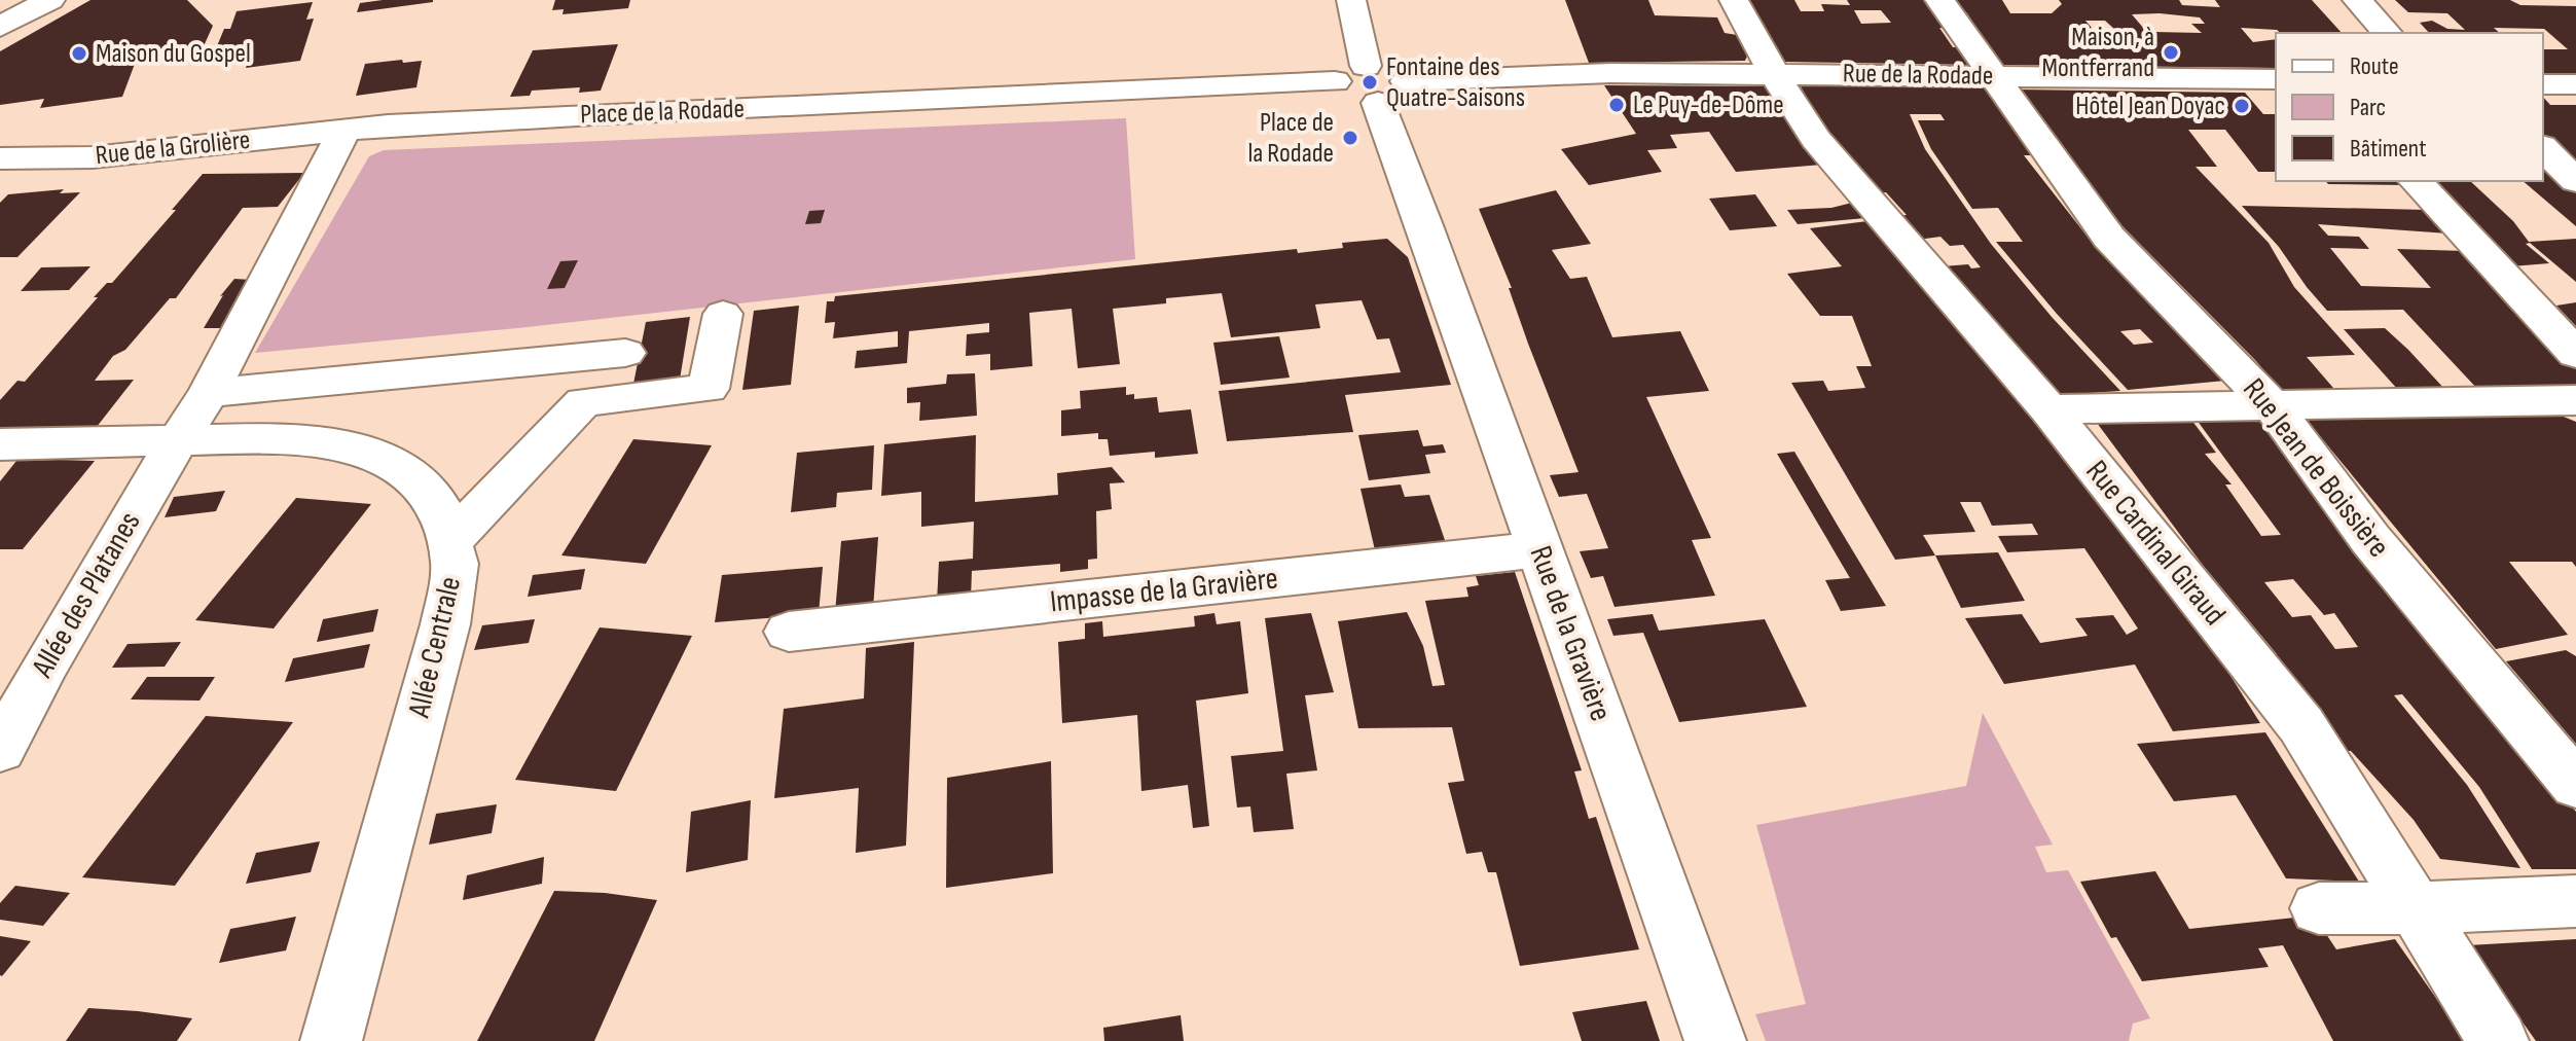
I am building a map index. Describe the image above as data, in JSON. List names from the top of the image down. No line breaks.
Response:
{"streets":{"street":["Rue de la Rodade","Place de la Rodade","Rue de la Grolière","Rue Jean de Boissière","Rue Cardinal Giraud","Impasse de la Gravière","Allée des Platanes","Rue de la Gravière","Allée Centrale"]},"crossings":[["Rue de la Rodade","Rue Jean de Boissière"],["Rue de la Rodade","Rue Cardinal Giraud"],["Place de la Rodade","Rue de la Grolière"],["Impasse de la Gravière","Rue de la Gravière"],["Allée des Platanes","Allée Centrale"]],"places":["Maison, à Montferrand","Maison du Gospel","Fontaine des Quatre-Saisons","Le Puy-de-Dôme","Hôtel Jean Doyac","Place de la Rodade"],"legend":["Route","Parc","Bâtiment"]}
